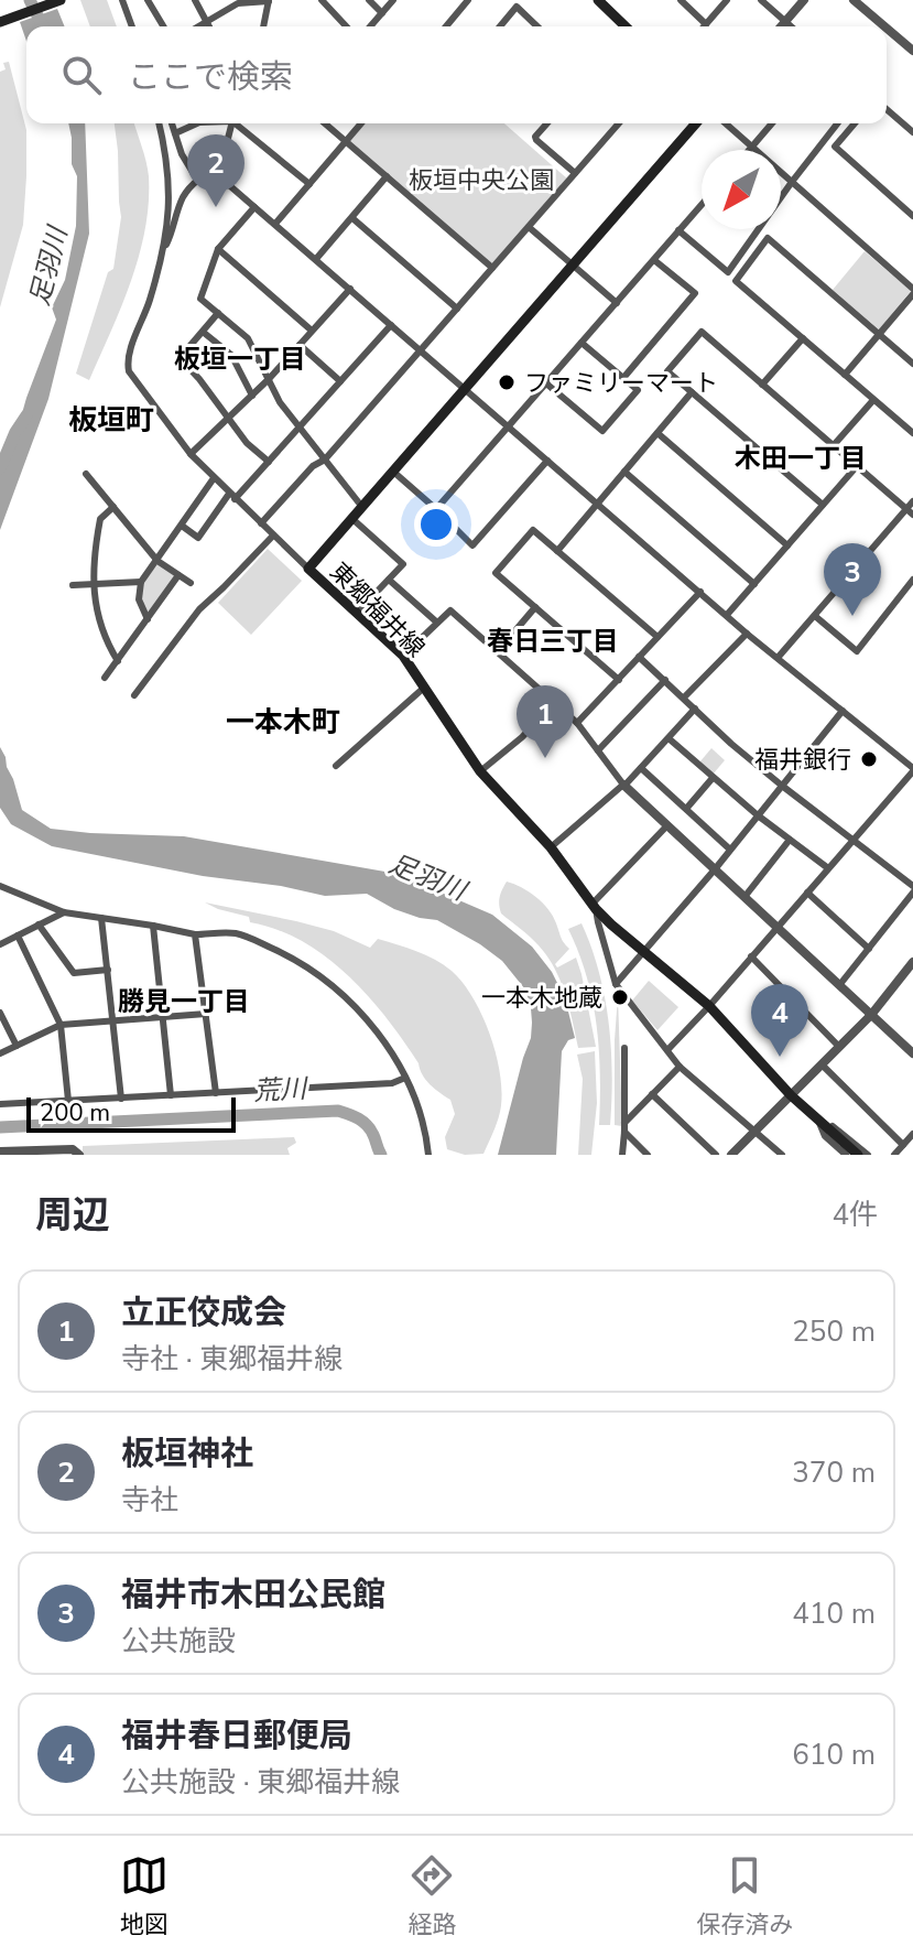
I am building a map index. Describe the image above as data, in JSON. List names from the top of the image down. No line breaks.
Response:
{"streets":{"main road":["東郷福井線"]},"districts":["板垣一丁目","板垣町","木田一丁目","春日三丁目","一本木町","勝見一丁目"],"water":["足羽川","荒川"],"parks":["板垣中央公園"],"places":["ファミリーマート","福井銀行","一本木地蔵"],"scale_bar":"200 m","north":"bottom left","page":{"search":"ここで検索","pins":["2","3","1","4"],"scale":"200 m","heading":["周辺","4件"],"list":[{"mark":"1","name":"立正佼成会","note":"寺社 · 東郷福井線","value":"250 m"},{"mark":"2","name":"板垣神社","note":"寺社","value":"370 m"},{"mark":"3","name":"福井市木田公民館","note":"公共施設","value":"410 m"},{"mark":"4","name":"福井春日郵便局","note":"公共施設 · 東郷福井線","value":"610 m"}],"nav":["地図","経路","保存済み"]}}
